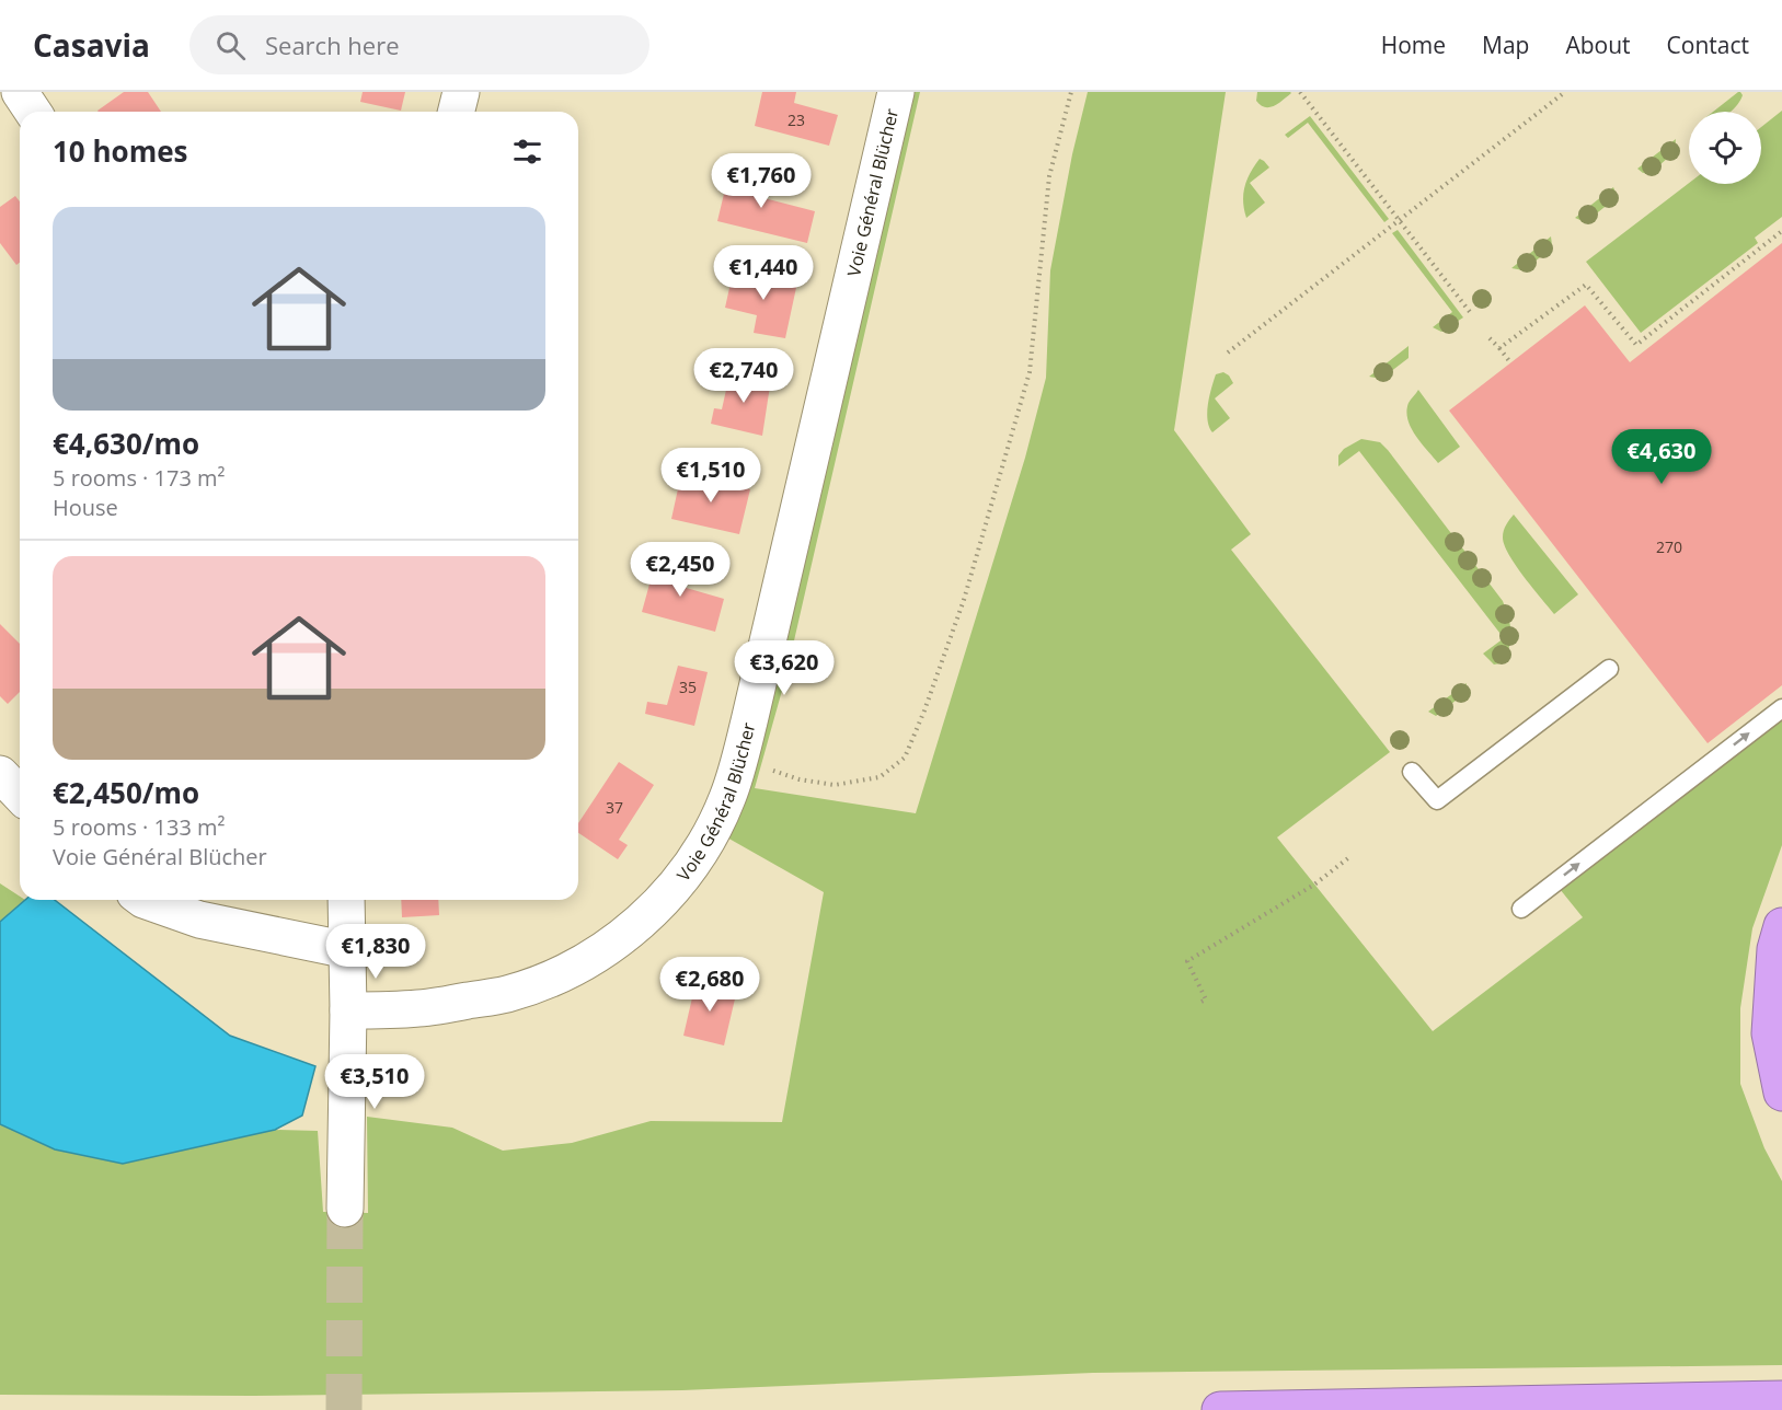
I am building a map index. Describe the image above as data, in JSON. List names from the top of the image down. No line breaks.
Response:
{"streets":{"street":["Voie Général Blücher"]},"house_numbers":["23","270","35","37"],"page":{"header":"Casavia","search":"Search here","nav":["Home","Map","About","Contact"],"heading":"10 homes","price":["€1,760","€1,440","€2,740","€4,630","€1,510","€2,450","€3,620","€1,830","€2,680","€3,510"],"list":[{"name":"€4,630/mo","note":"5 rooms · 173 m² · House"},{"name":"€2,450/mo","note":"5 rooms · 133 m² · Voie Général Blücher"}]}}
